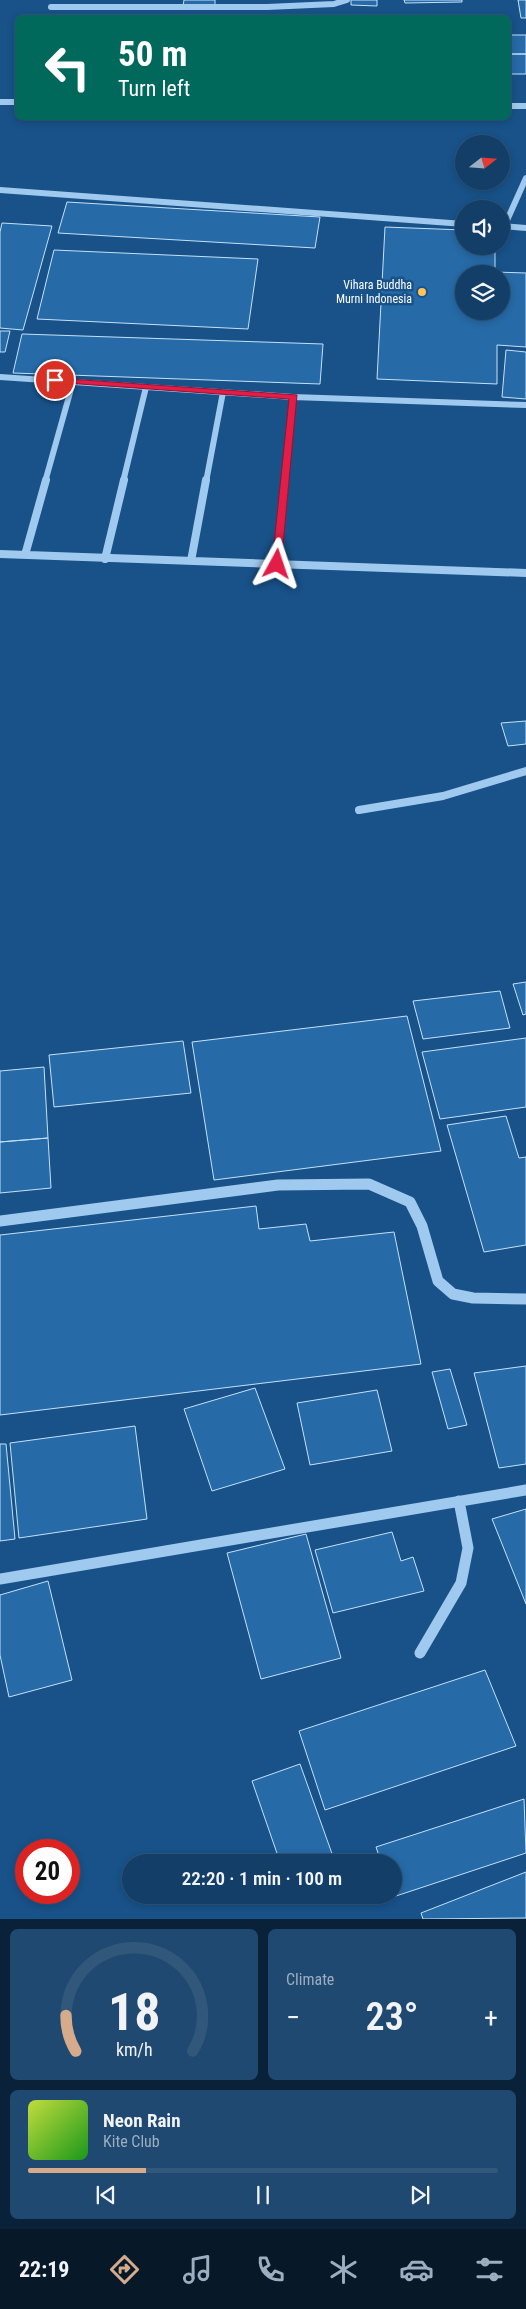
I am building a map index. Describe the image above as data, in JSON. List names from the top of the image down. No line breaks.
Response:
{"places":["Vihara Buddha Murni Indonesia"],"north":"right","page":{"turn":["50 m","Turn left"],"limit":"20","trip":"22:20 · 1 min · 100 m","tile":"Climate","heat":["−","23°","+"],"song":["Neon Rain","Kite Club"],"tabs":"22:19","gauge":["18","km/h"]}}
